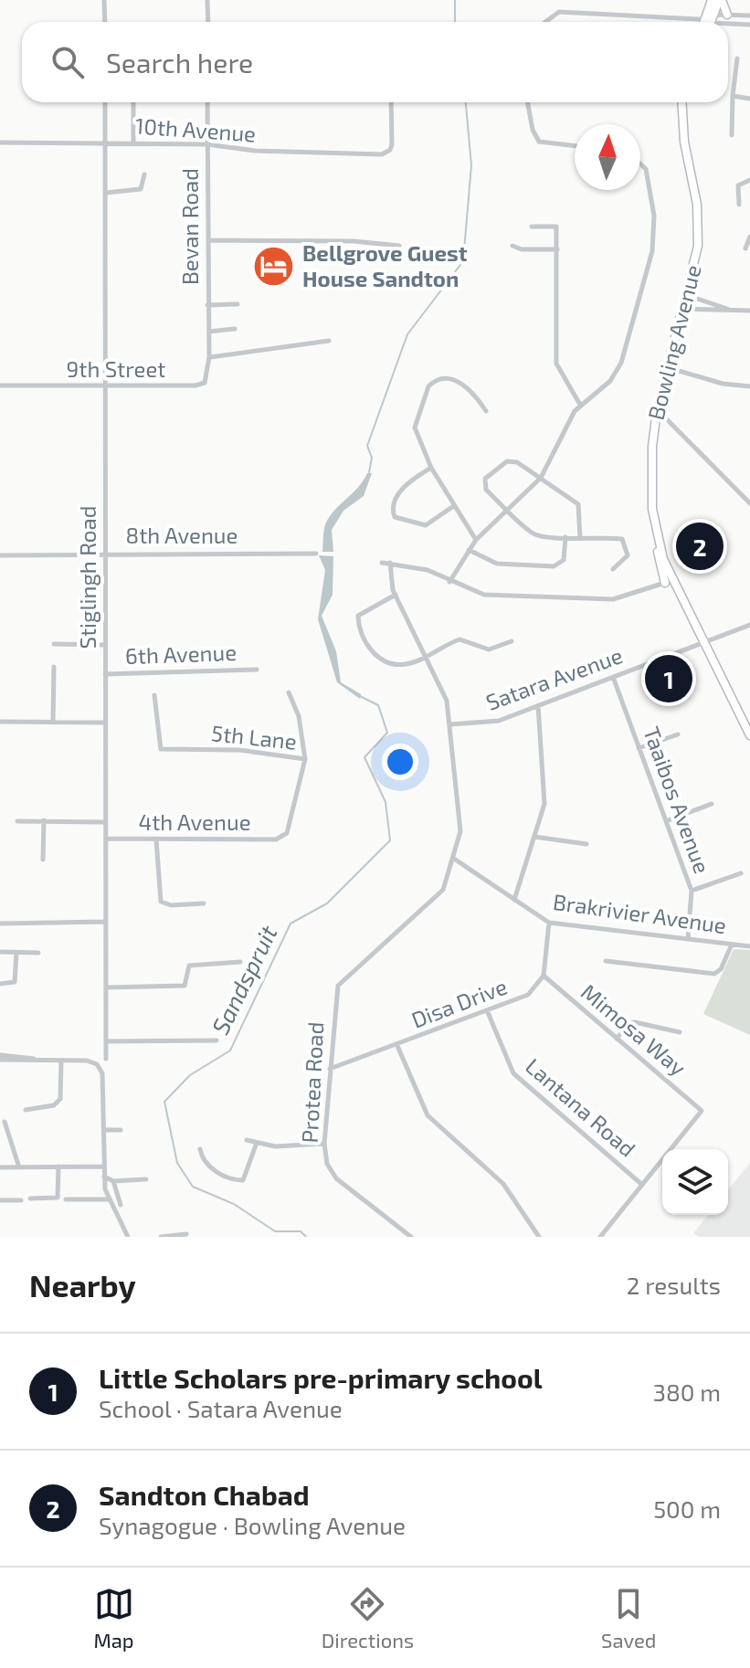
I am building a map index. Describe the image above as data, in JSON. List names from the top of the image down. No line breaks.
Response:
{"streets":{"main road":["Bowling Avenue"],"street":["10th Avenue","Bevan Road","9th Street","8th Avenue","Stiglingh Road","6th Avenue","Satara Avenue","5th Lane","Taaibos Avenue","4th Avenue","Brakrivier Avenue","Disa Drive","Mimosa Way","Protea Road","Lantana Road"]},"crossings":[["10th Avenue","Bevan Road"],["10th Avenue","Stiglingh Road"],["Bevan Road","9th Street"],["Bowling Avenue","Satara Avenue"],["9th Street","Stiglingh Road"],["8th Avenue","Stiglingh Road"],["Stiglingh Road","6th Avenue"],["Stiglingh Road","4th Avenue"],["Satara Avenue","Taaibos Avenue"],["5th Lane","4th Avenue"],["Taaibos Avenue","Brakrivier Avenue"],["Brakrivier Avenue","Protea Road"],["Disa Drive","Mimosa Way"],["Disa Drive","Protea Road"],["Disa Drive","Lantana Road"]],"water":["Sandspruit"],"places":{"hotel":["Bellgrove Guest House Sandton"]},"north":"top","page":{"search":"Search here","pins":["2","1"],"heading":["Nearby","2 results"],"list":[{"mark":"1","name":"Little Scholars pre-primary school","note":"School · Satara Avenue","value":"380 m"},{"mark":"2","name":"Sandton Chabad","note":"Synagogue · Bowling Avenue","value":"500 m"}],"nav":["Map","Directions","Saved"]}}
